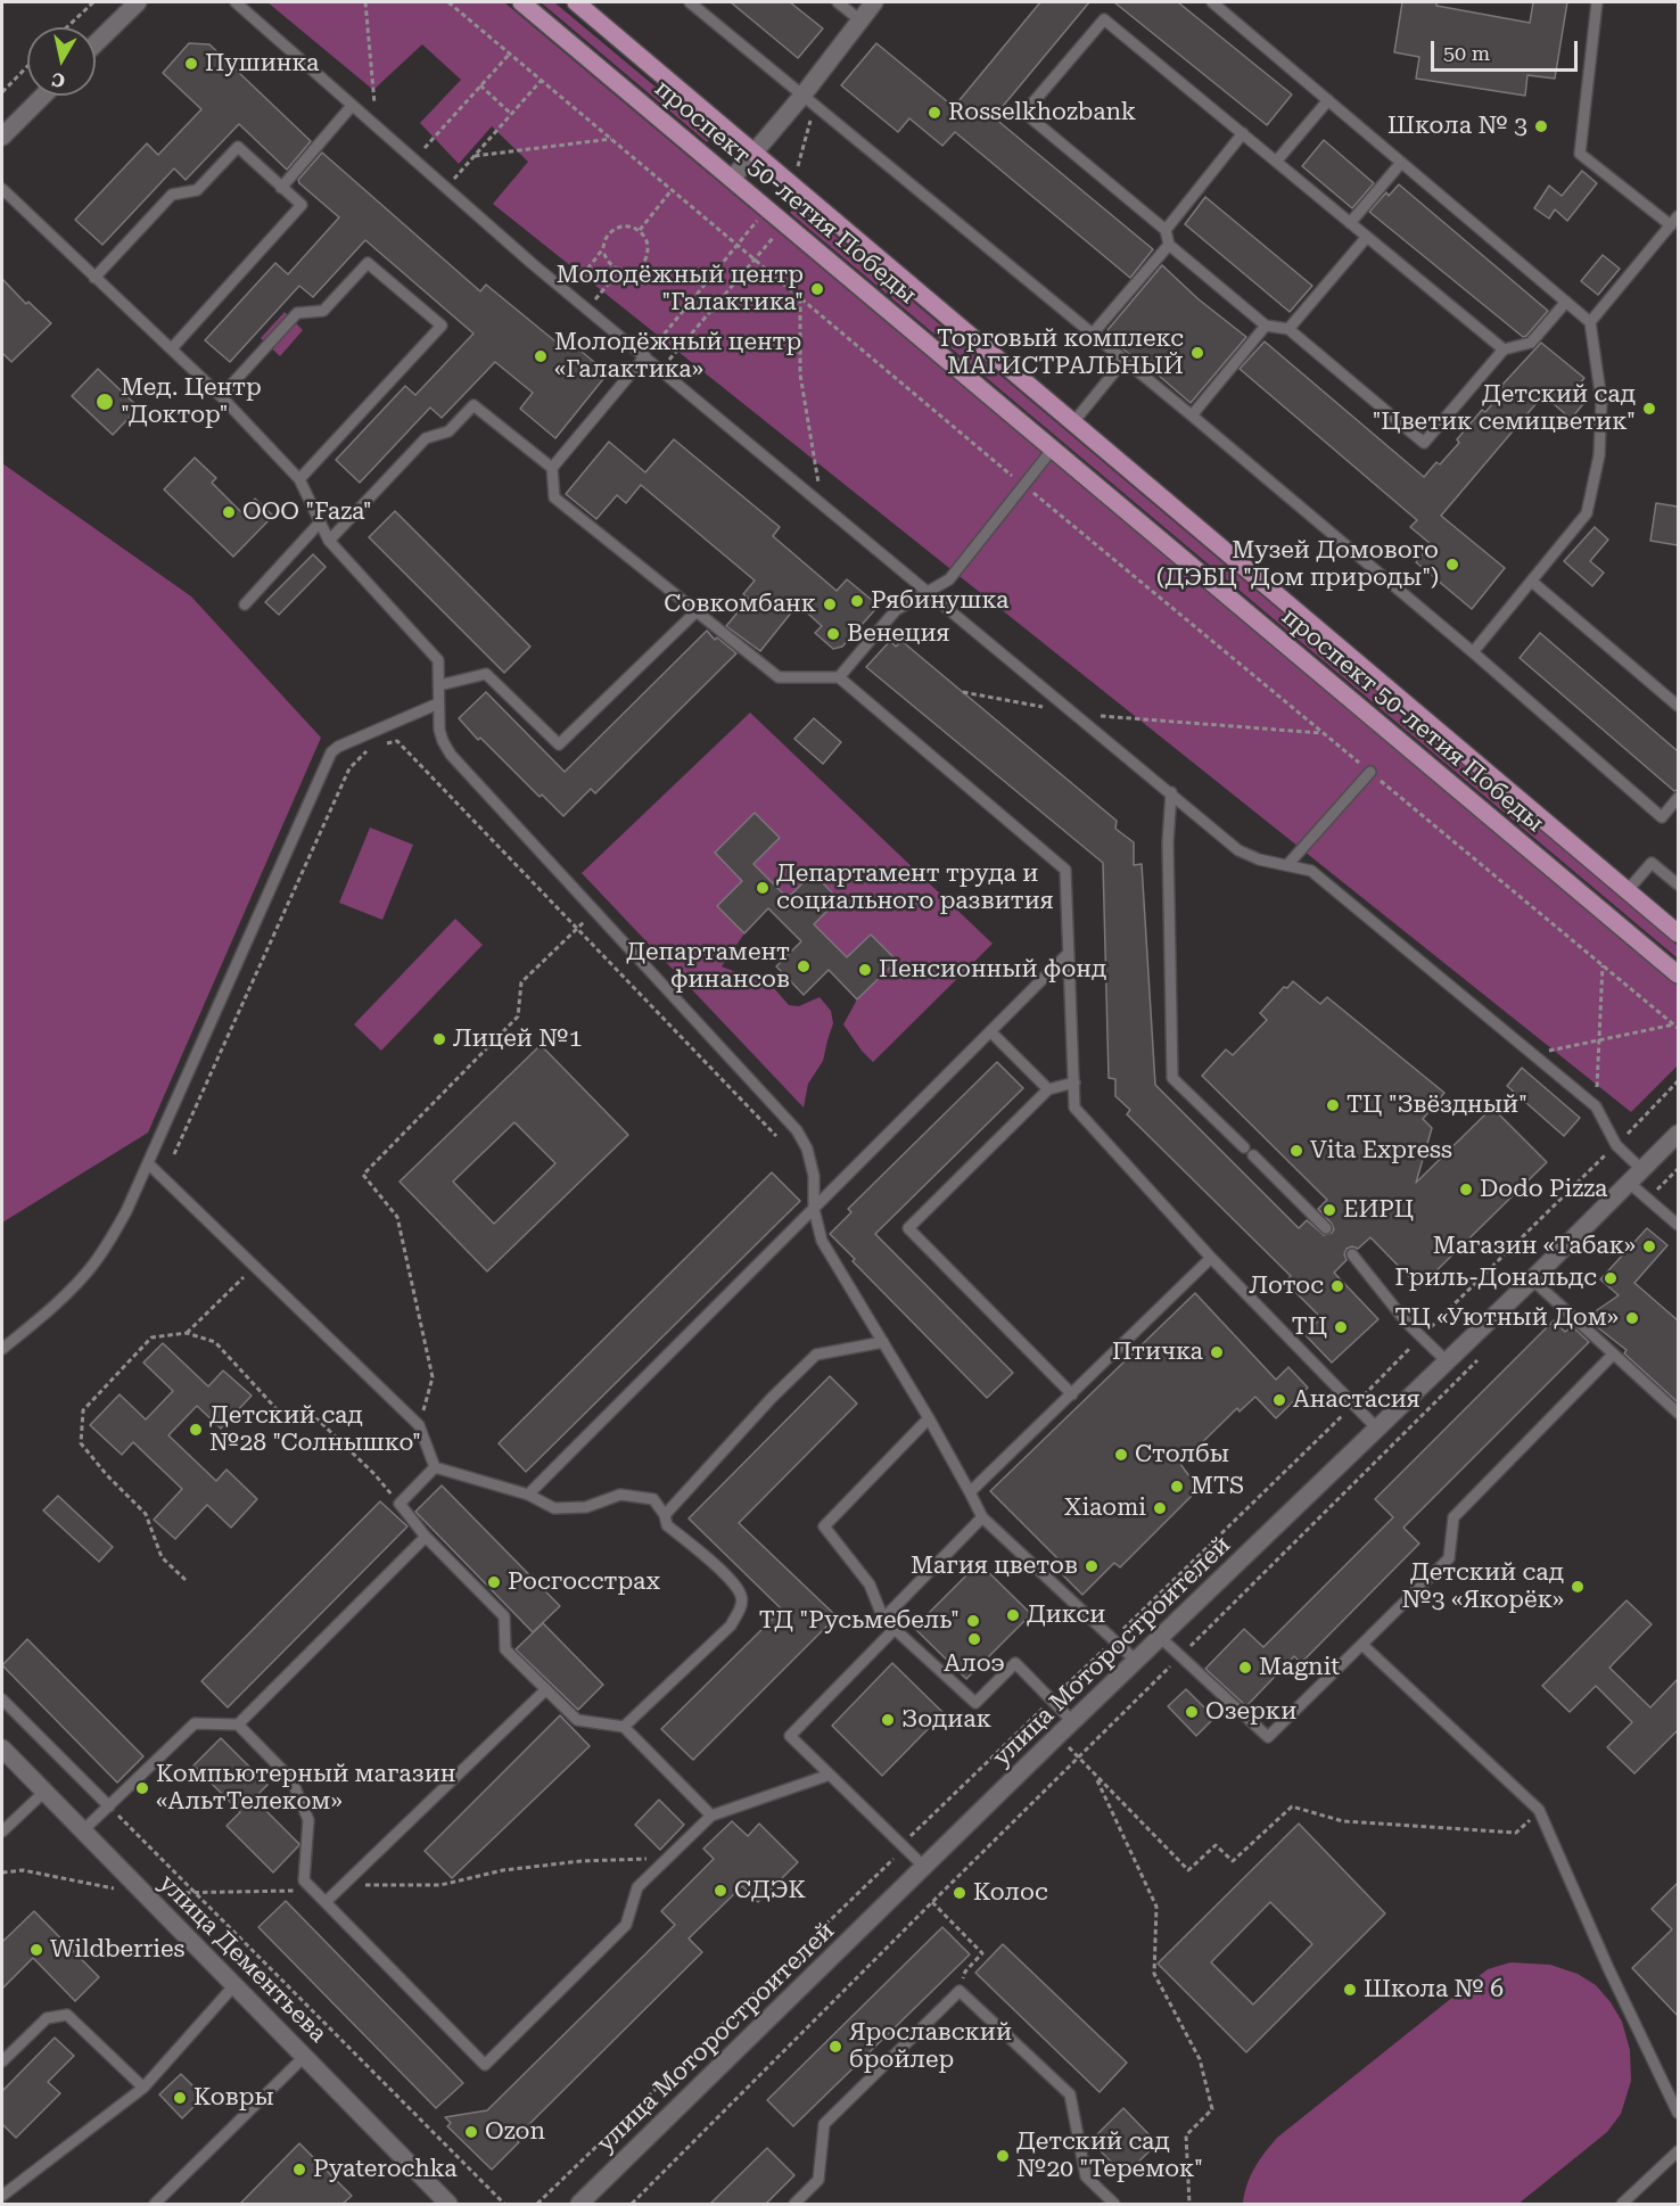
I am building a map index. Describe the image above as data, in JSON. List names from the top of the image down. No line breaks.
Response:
{"streets":{"main road":["проспект 50-летия Победы"],"street":["улица Моторостроителей","улица Дементьева"]},"places":["Пушинка","Rosselkhozbank","Школа № 3","Молодёжный центр \"Галактика\"","Торговый комплекс МАГИСТРАЛЬНЫЙ","Молодёжный центр «Галактика»","Мед. Центр \"Доктор\"","Детский сад \"Цветик семицветик\"","OOO \"Faza\"","Музей Домового (ДЭБЦ \"Дом природы\")","Рябинушка","Совкомбанк","Венеция","Департамент труда и социального развития","Департамент финансов","Пенсионный фонд","Лицей №1","ТЦ \"Звёздный\"","Vita Express","Dodo Pizza","ЕИРЦ","Магазин «Табак»","Гриль-Дональдс","Лотос","ТЦ «Уютный Дом»","ТЦ","Птичка","Анастасия","Детский сад №28 \"Солнышко\"","Столбы","MTS","Xiaomi","Магия цветов","Росгосстрах","Детский сад №3 «Якорёк»","Дикси","ТД \"Русьмебель\"","Алоэ","Magnit","Озерки","Зодиак","Компьютерный магазин «АльтТелеком»","СДЭК","Колос","Wildberries","Школа № 6","Ярославский бройлер","Ковры","Ozon","Детский сад №20 \"Теремок\"","Pyaterochka"],"scale_bar":"50 m","north":"bottom"}
